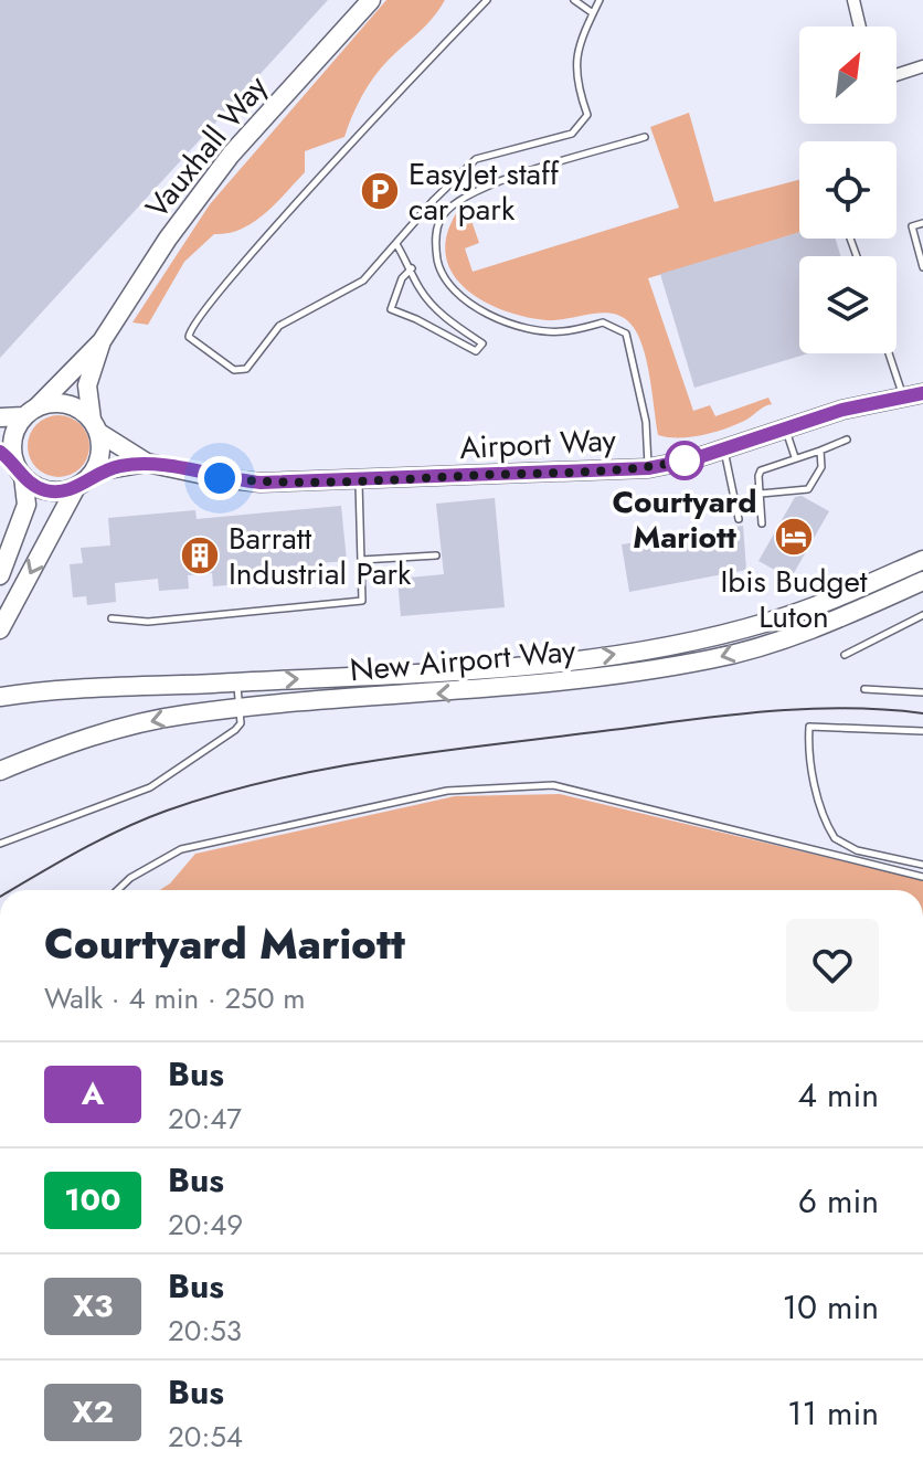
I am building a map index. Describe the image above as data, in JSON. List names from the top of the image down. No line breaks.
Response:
{"streets":{"main road":["Vauxhall Way","Airport Way","New Airport Way"]},"crossings":[["Vauxhall Way","Airport Way"]],"places":{"parking":["EasyJet staff car park"],"other":["Courtyard Mariott"],"hotel":["Ibis Budget Luton"],"building":["Barratt Industrial Park"]},"lines":["bus line A"],"north":"top right","page":{"heading":["Courtyard Mariott","Walk · 4 min · 250 m"],"list":[{"mark":"A","name":"Bus","note":"20:47","value":"4 min"},{"mark":"100","name":"Bus","note":"20:49","value":"6 min"},{"mark":"X3","name":"Bus","note":"20:53","value":"10 min"},{"mark":"X2","name":"Bus","note":"20:54","value":"11 min"}]}}
